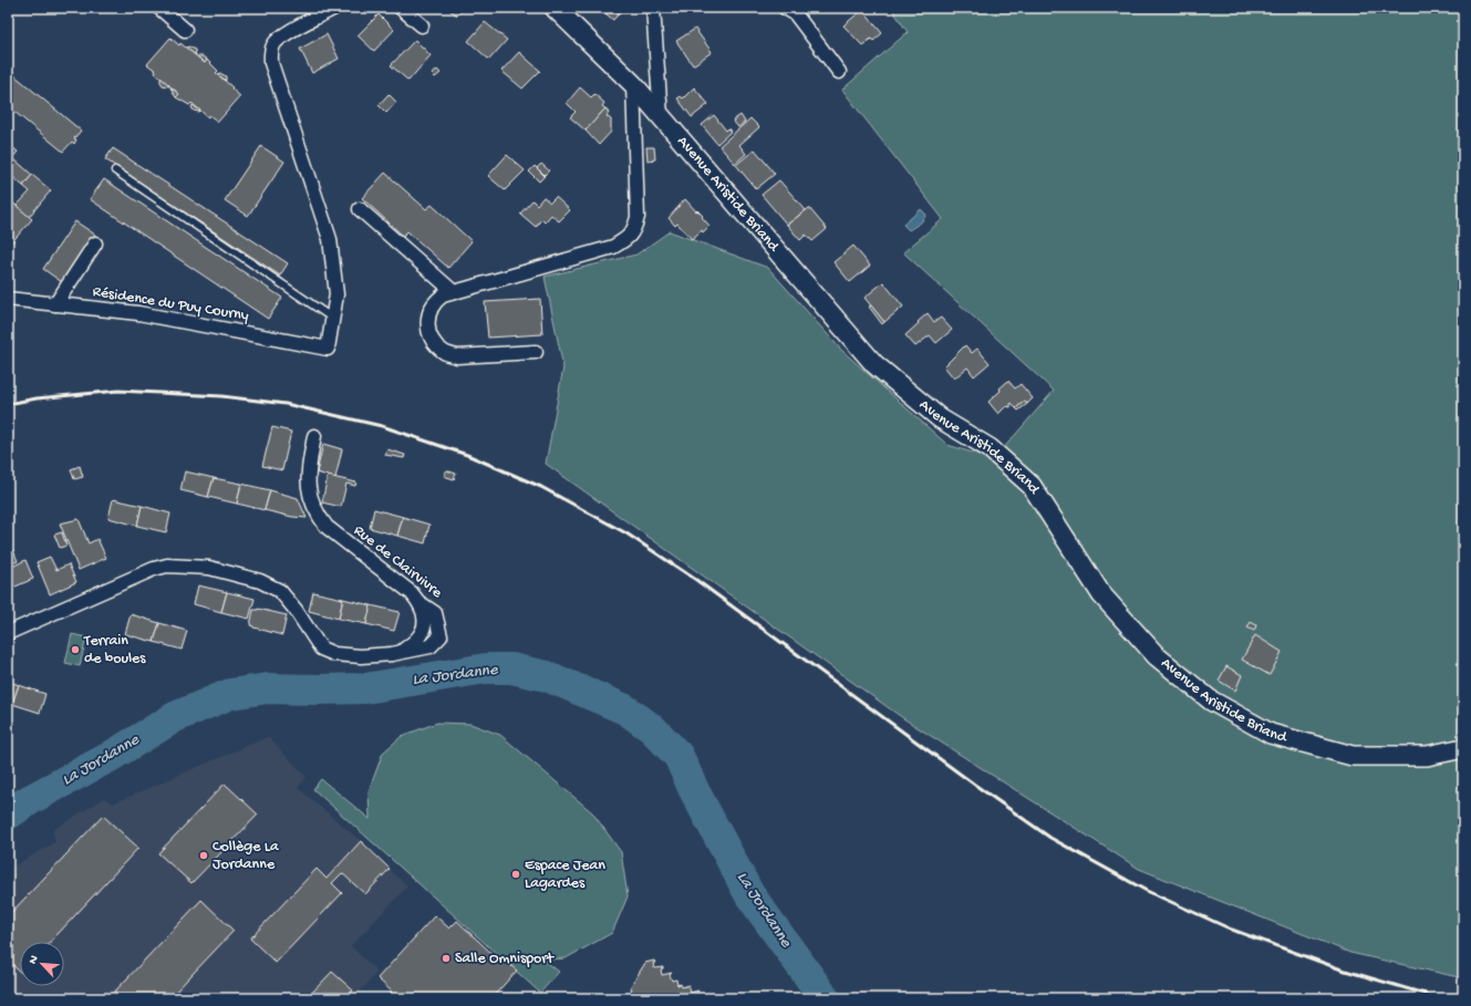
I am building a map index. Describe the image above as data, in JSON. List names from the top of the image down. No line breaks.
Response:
{"streets":{"main road":["Avenue Aristide Briand"],"street":["Résidence du Puy Courny","Rue de Clairvivre"]},"water":["La Jordanne"],"places":["Terrain de boules","Collège La Jordanne","Espace Jean Lagardes","Salle Omnisport"],"north":"top left"}
